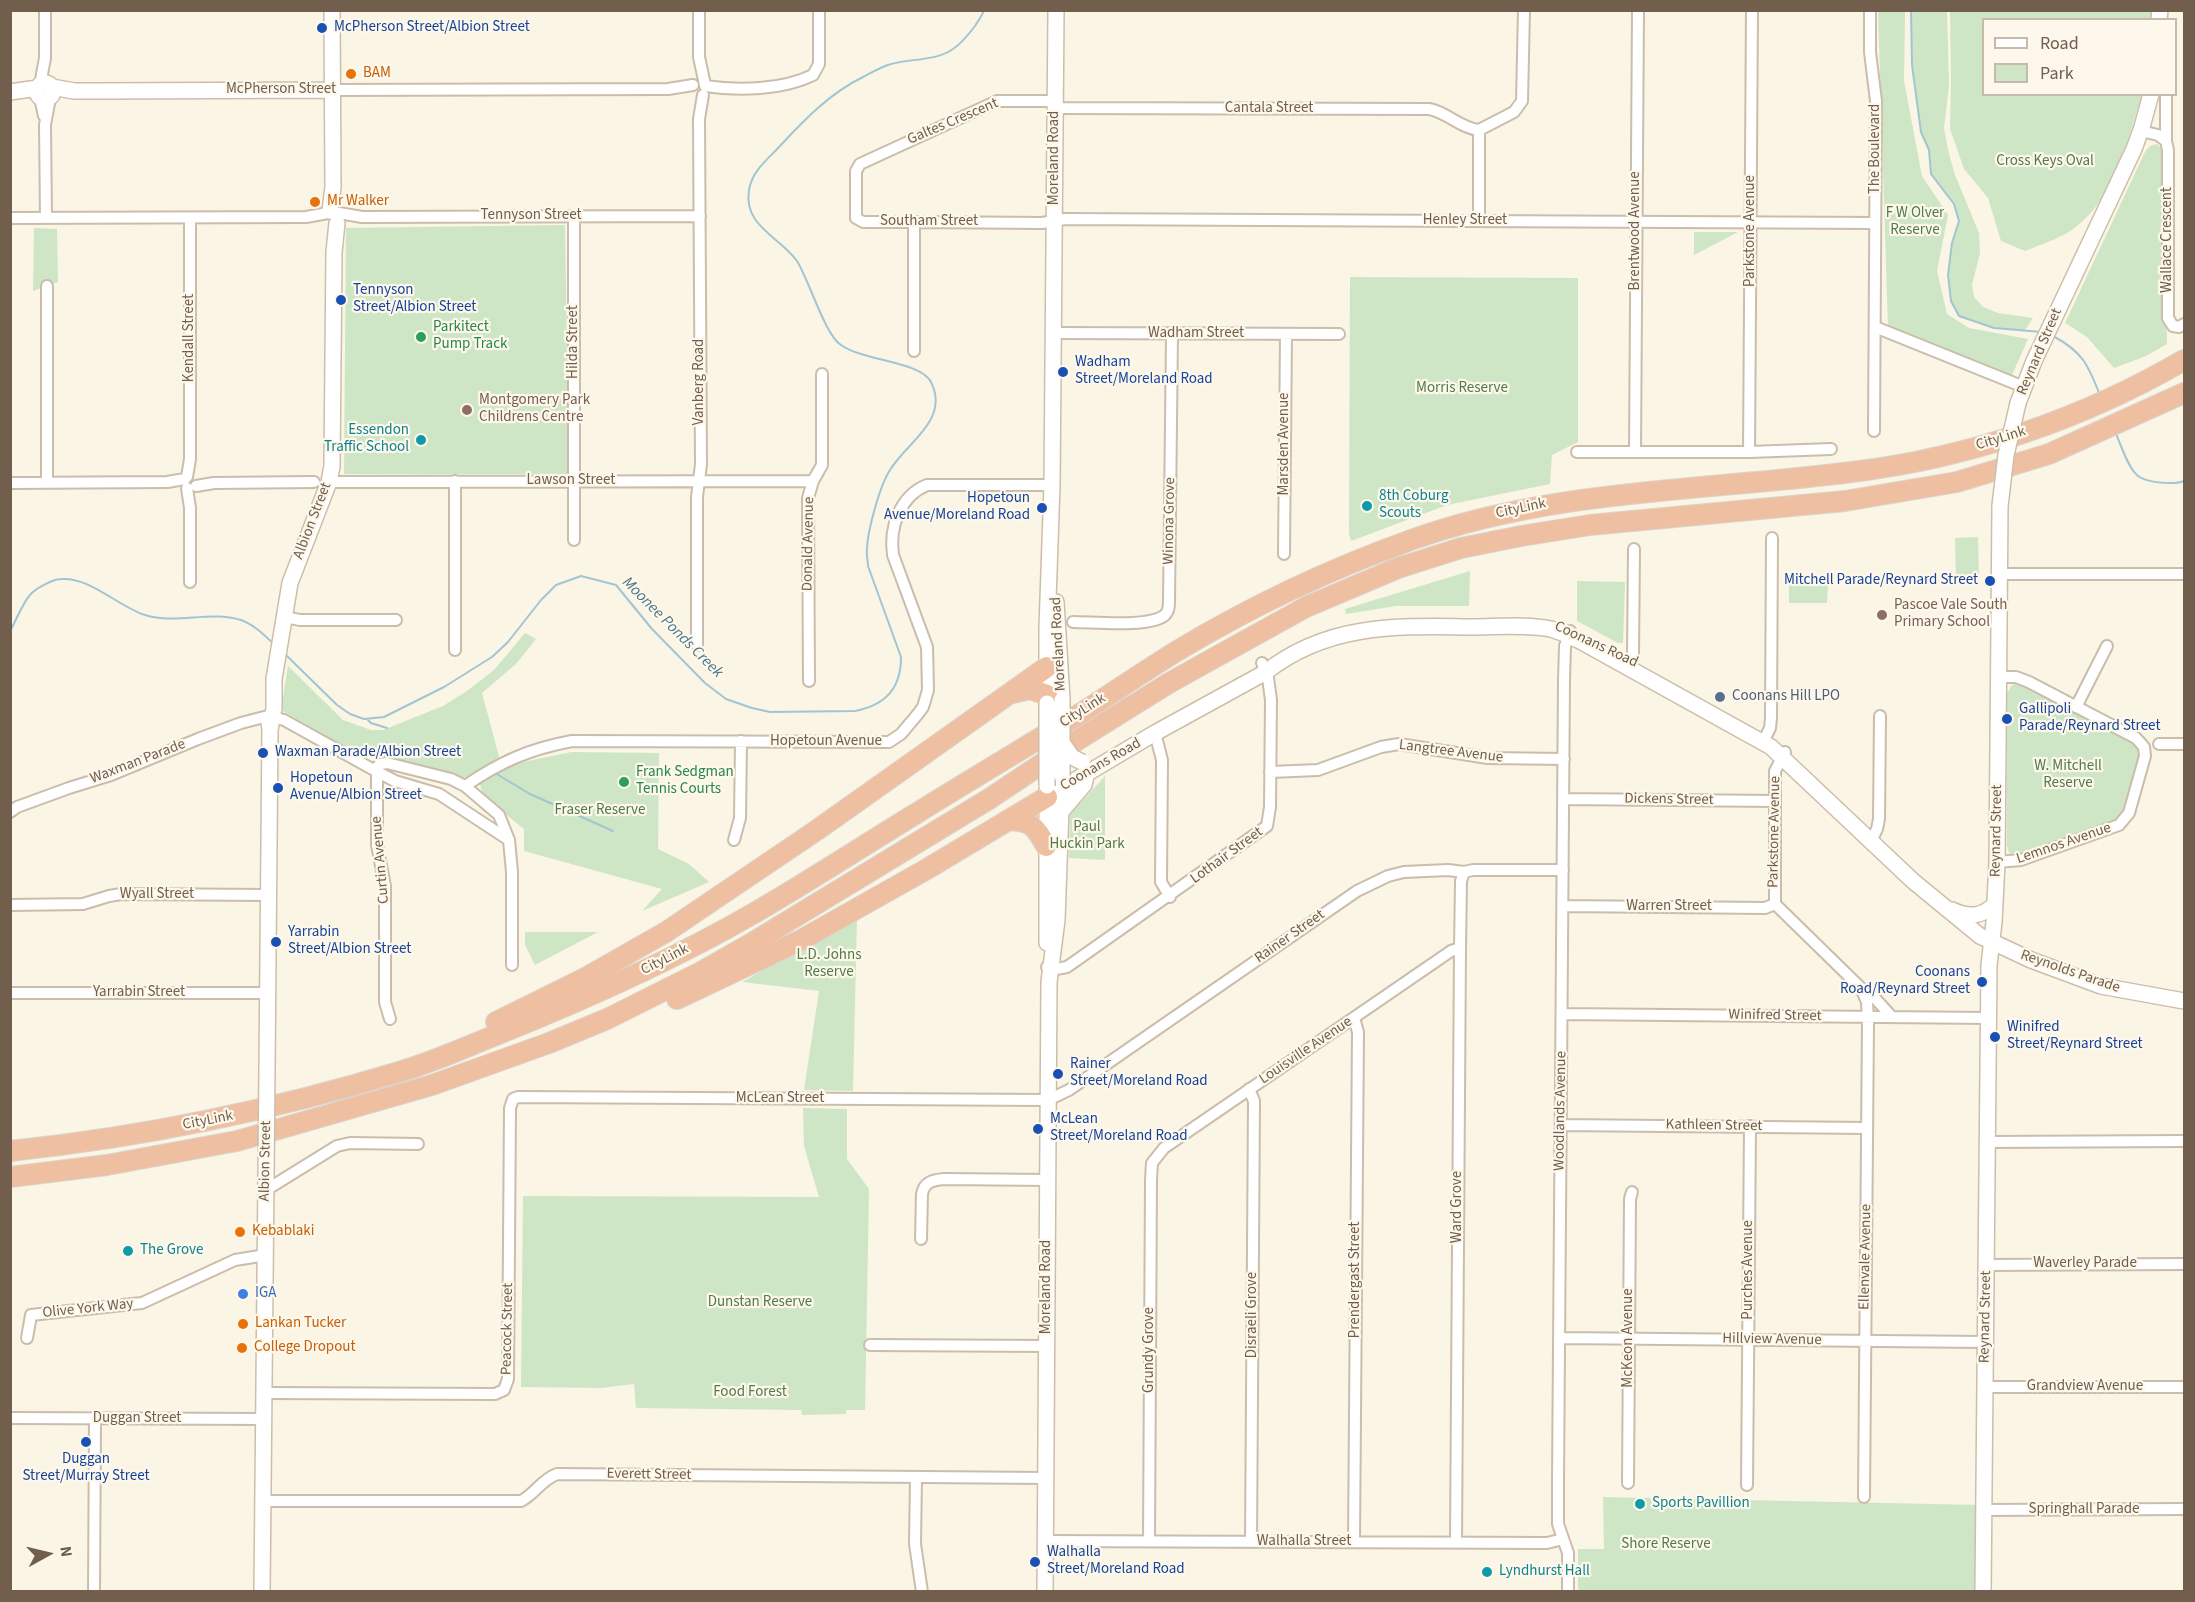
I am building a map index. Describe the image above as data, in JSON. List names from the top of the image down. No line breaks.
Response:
{"streets":{"highway":["CityLink"],"street":["McPherson Street","Cantala Street","Galtes Crescent","The Boulevard","Moreland Road","Tennyson Street","Henley Street","Southam Street","Brentwood Avenue","Parkstone Avenue","Wallace Crescent","Wadham Street","Kendall Street","Hilda Street","Reynard Street","Vanberg Road","Marsden Avenue","Lawson Street","Albion Street","Winona Grove","Donald Avenue","Coonans Road","Hopetoun Avenue","Langtree Avenue","Waxman Parade","Dickens Street","Lemnos Avenue","Lothair Street","Curtin Avenue","Wyall Street","Warren Street","Rainer Street","Reynolds Parade","Yarrabin Street","Winifred Street","Louisville Avenue","McLean Street","Woodlands Avenue","Kathleen Street","Ward Grove","Ellenvale Avenue","Waverley Parade","Purches Avenue","Prendergast Street","Olive York Way","Disraeli Grove","Peacock Street","McKeon Avenue","Hillview Avenue","Grundy Grove","Grandview Avenue","Duggan Street","Everett Street","Springhall Parade","Walhalla Street"]},"crossings":[["McPherson Street","Vanberg Road"],["McPherson Street","Albion Street"],["Cantala Street","Galtes Crescent"],["Cantala Street","Moreland Road"],["Galtes Crescent","Moreland Road"],["Galtes Crescent","Southam Street"],["The Boulevard","Henley Street"],["Moreland Road","Henley Street"],["Moreland Road","Southam Street"],["Moreland Road","Wadham Street"],["Moreland Road","Coonans Road"],["Moreland Road","Hopetoun Avenue"],["Moreland Road","Lothair Street"],["Moreland Road","Rainer Street"],["Moreland Road","McLean Street"],["Moreland Road","Everett Street"],["Moreland Road","Walhalla Street"],["Tennyson Street","Kendall Street"],["Tennyson Street","Hilda Street"],["Tennyson Street","Vanberg Road"],["Tennyson Street","Albion Street"],["Henley Street","Southam Street"],["Henley Street","Brentwood Avenue"],["Henley Street","Parkstone Avenue"],["Parkstone Avenue","Coonans Road"],["Parkstone Avenue","Dickens Street"],["Parkstone Avenue","Warren Street"],["Parkstone Avenue","Winifred Street"],["Wadham Street","Marsden Avenue"],["Wadham Street","Winona Grove"],["Kendall Street","Lawson Street"],["Hilda Street","Lawson Street"],["Reynard Street","Coonans Road"],["Reynard Street","Lemnos Avenue"],["Reynard Street","Reynolds Parade"],["Reynard Street","Winifred Street"],["Reynard Street","Waverley Parade"],["Reynard Street","Hillview Avenue"],["Reynard Street","Grandview Avenue"],["Reynard Street","Springhall Parade"],["Vanberg Road","Lawson Street"],["Lawson Street","Albion Street"],["Lawson Street","Donald Avenue"],["Albion Street","Waxman Parade"],["Albion Street","Wyall Street"],["Albion Street","Yarrabin Street"],["Albion Street","Olive York Way"],["Albion Street","Peacock Street"],["Albion Street","Duggan Street"],["Albion Street","Everett Street"],["Coonans Road","Lothair Street"],["Coonans Road","Reynolds Parade"],["Coonans Road","Woodlands Avenue"],["Langtree Avenue","Lothair Street"],["Langtree Avenue","Woodlands Avenue"],["Dickens Street","Woodlands Avenue"],["Warren Street","Woodlands Avenue"],["Rainer Street","McLean Street"],["Rainer Street","Woodlands Avenue"],["Rainer Street","Ward Grove"],["Winifred Street","Woodlands Avenue"],["Winifred Street","Ellenvale Avenue"],["Louisville Avenue","Ward Grove"],["Louisville Avenue","Prendergast Street"],["Louisville Avenue","Disraeli Grove"],["Louisville Avenue","Grundy Grove"],["McLean Street","Peacock Street"],["Woodlands Avenue","Kathleen Street"],["Woodlands Avenue","Hillview Avenue"],["Woodlands Avenue","Walhalla Street"],["Kathleen Street","Ellenvale Avenue"],["Kathleen Street","Purches Avenue"],["Ward Grove","Walhalla Street"],["Ellenvale Avenue","Hillview Avenue"],["Purches Avenue","Hillview Avenue"],["Prendergast Street","Walhalla Street"],["Disraeli Grove","Walhalla Street"],["McKeon Avenue","Hillview Avenue"],["Grundy Grove","Walhalla Street"]],"water":["Moonee Ponds Creek"],"parks":["Cross Keys Oval","F W Olver Reserve","Morris Reserve","W. Mitchell Reserve","Fraser Reserve","Paul Huckin Park","L.D. Johns Reserve","Dunstan Reserve","Food Forest","Shore Reserve"],"places":["McPherson Street/Albion Street","BAM","Mr Walker","Tennyson Street/Albion Street","Parkitect Pump Track","Wadham Street/Moreland Road","Montgomery Park Childrens Centre","Essendon Traffic School","8th Coburg Scouts","Hopetoun Avenue/Moreland Road","Mitchell Parade/Reynard Street","Pascoe Vale South Primary School","Coonans Hill LPO","Gallipoli Parade/Reynard Street","Waxman Parade/Albion Street","Frank Sedgman Tennis Courts","Hopetoun Avenue/Albion Street","Yarrabin Street/Albion Street","Coonans Road/Reynard Street","Winifred Street/Reynard Street","Rainer Street/Moreland Road","McLean Street/Moreland Road","Kebablaki","The Grove","IGA","Lankan Tucker","College Dropout","Duggan Street/Murray Street","Sports Pavillion","Walhalla Street/Moreland Road","Lyndhurst Hall"],"legend":["Road","Park"],"north":"right"}
